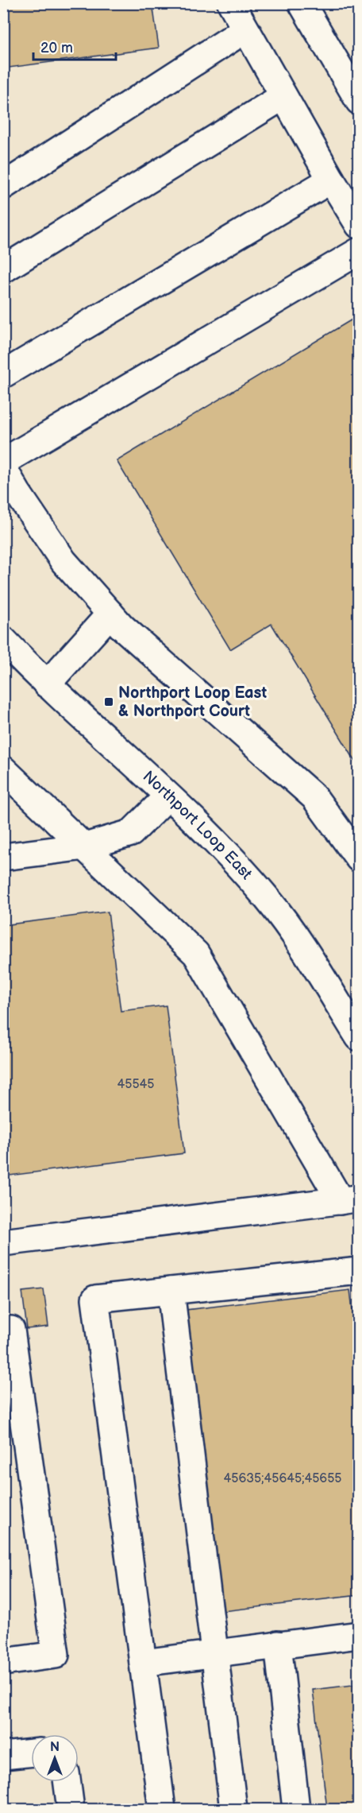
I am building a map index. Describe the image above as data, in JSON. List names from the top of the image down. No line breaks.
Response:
{"streets":{"street":["Northport Loop East"]},"places":{"transit":["Northport Loop East & Northport Court"]},"house_numbers":["45545","45635;45645;45655"],"scale_bar":"20 m","north":"top"}
